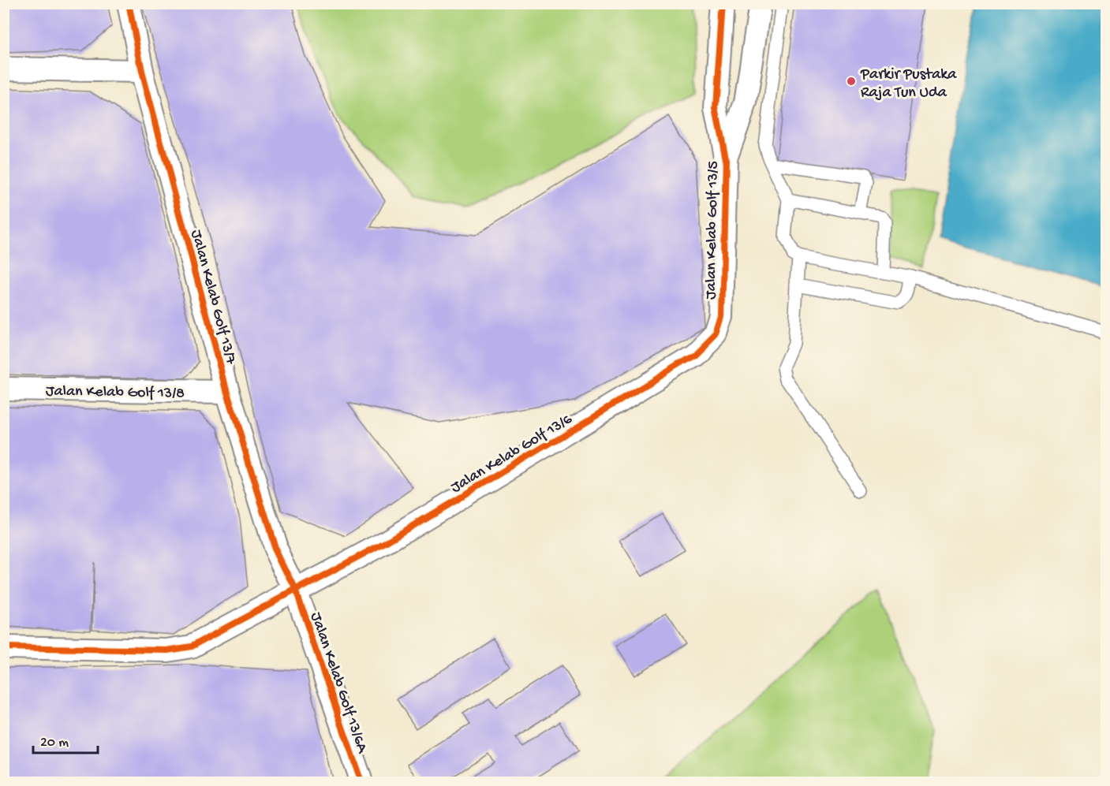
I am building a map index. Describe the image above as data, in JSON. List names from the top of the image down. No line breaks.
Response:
{"streets":{"street":["Jalan Kelab Golf 13/5","Jalan Kelab Golf 13/7","Jalan Kelab Golf 13/8","Jalan Kelab Golf 13/6","Jalan Kelab Golf 13/6A"]},"crossings":[["Jalan Kelab Golf 13/5","Jalan Kelab Golf 13/6"],["Jalan Kelab Golf 13/7","Jalan Kelab Golf 13/8"],["Jalan Kelab Golf 13/7","Jalan Kelab Golf 13/6"],["Jalan Kelab Golf 13/7","Jalan Kelab Golf 13/6A"],["Jalan Kelab Golf 13/6","Jalan Kelab Golf 13/6A"]],"places":["Parkir Pustaka Raja Tun Uda"],"scale_bar":"20 m"}
